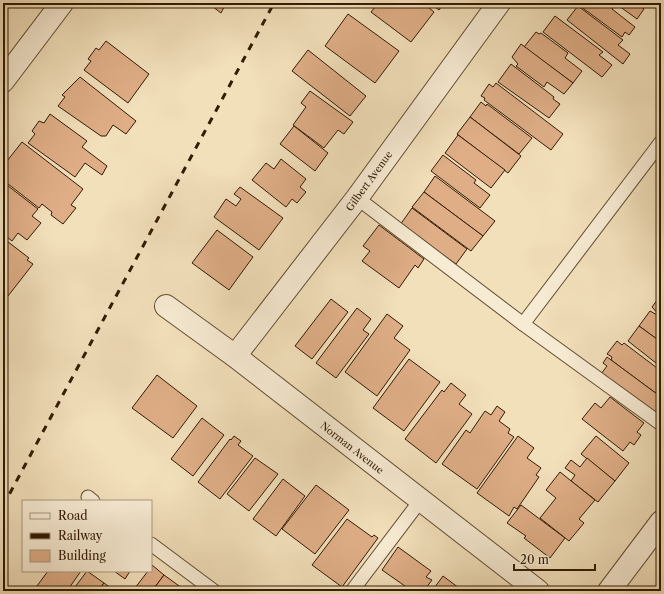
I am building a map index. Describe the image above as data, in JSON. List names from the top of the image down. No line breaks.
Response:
{"streets":{"street":["Gilbert Avenue","Norman Avenue"]},"crossings":[["Gilbert Avenue","Norman Avenue"]],"legend":["Road","Railway","Building"],"scale_bar":"20 m"}
